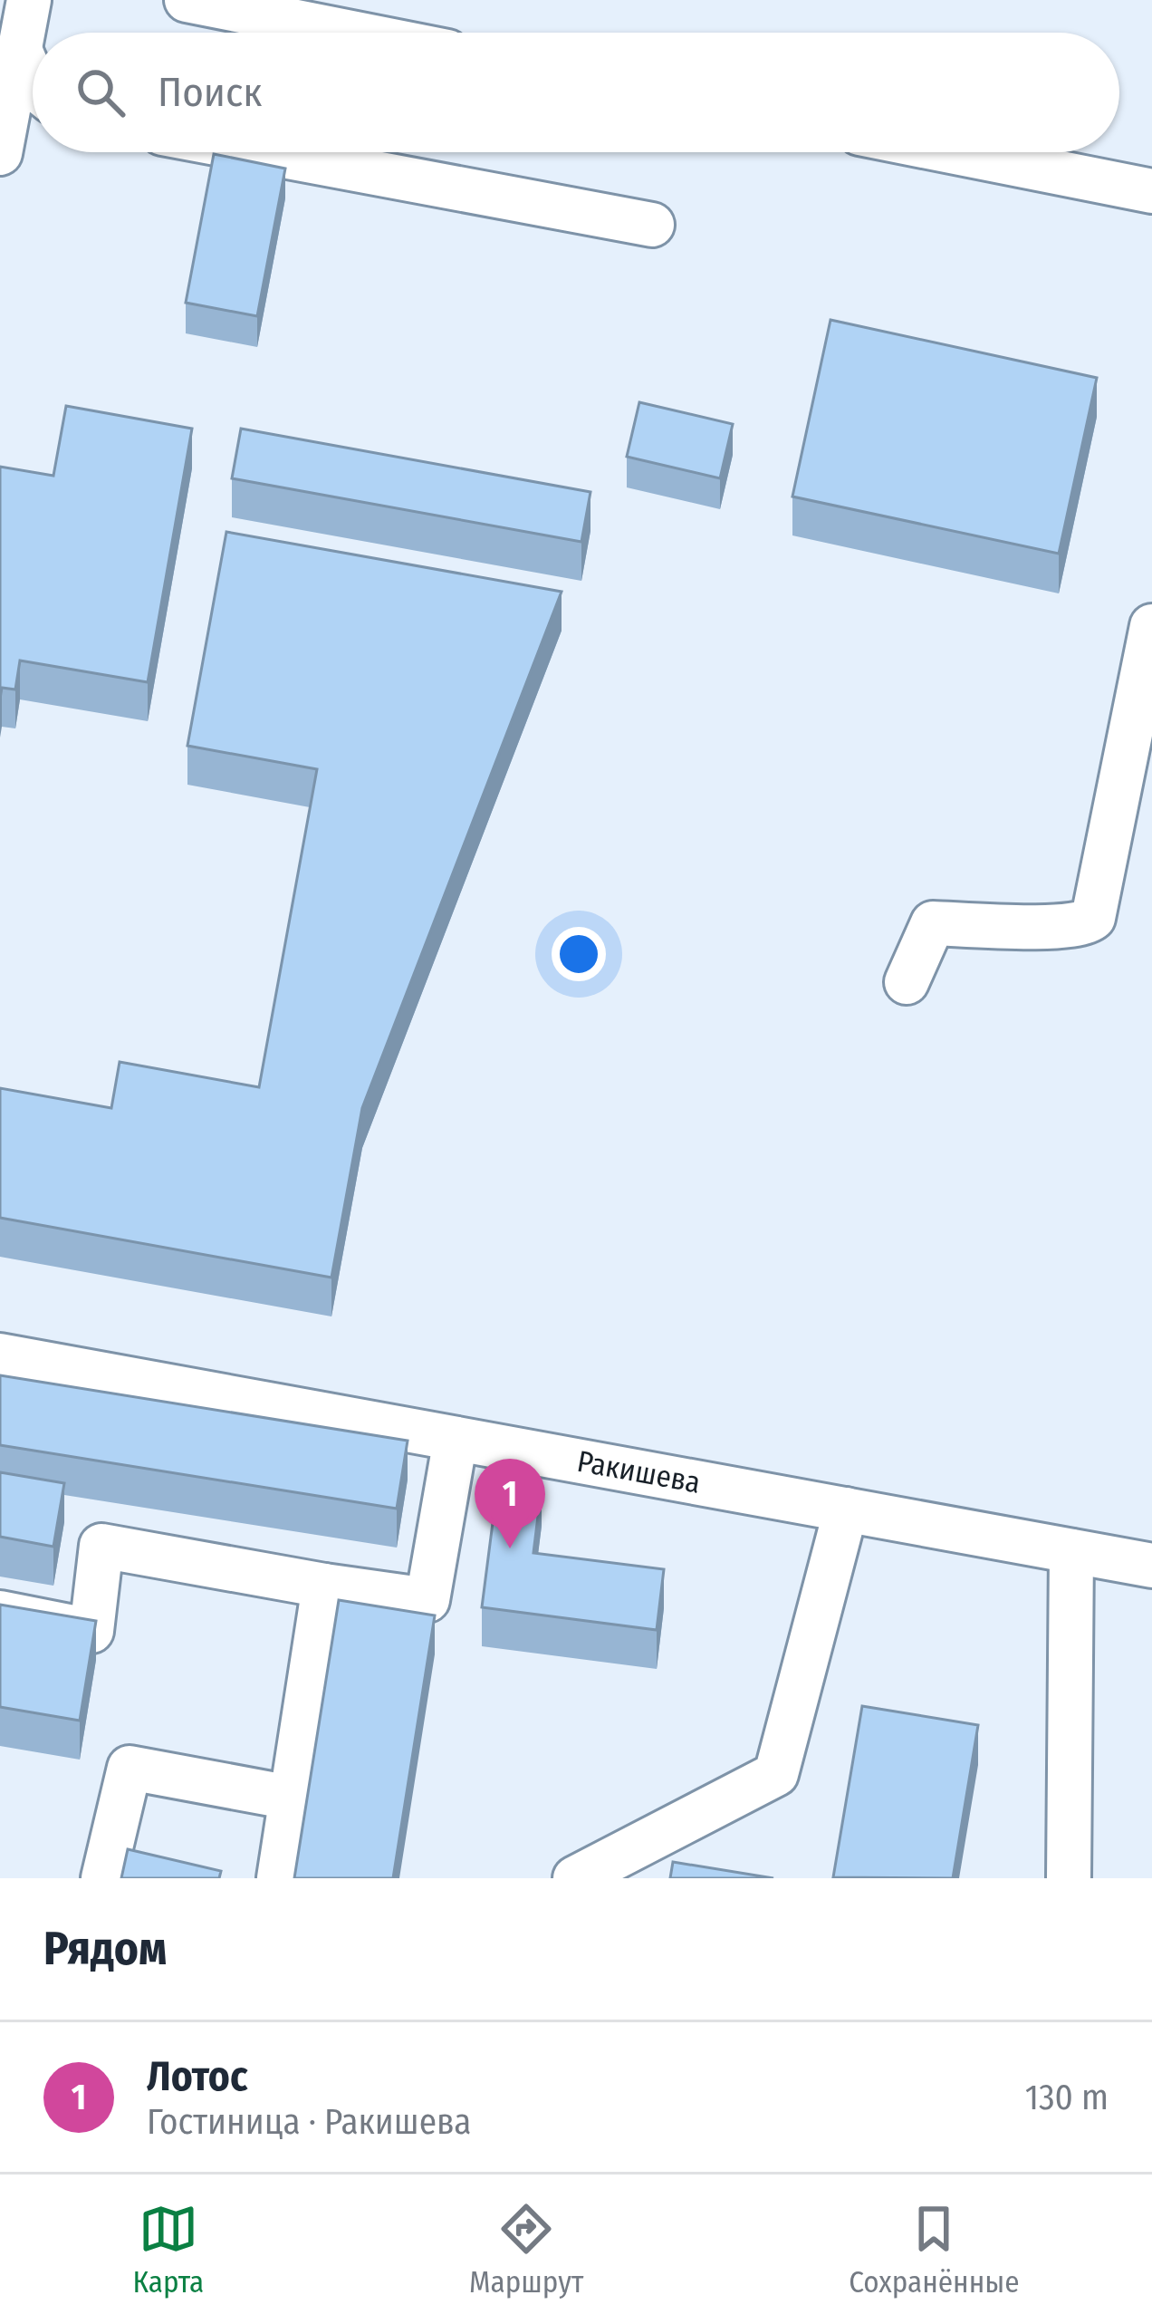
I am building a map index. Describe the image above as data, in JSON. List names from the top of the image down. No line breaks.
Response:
{"streets":{"street":["Ракишева"]},"page":{"search":"Поиск","pins":"1","heading":"Рядом","list":[{"mark":"1","name":"Лотос","note":"Гостиница · Ракишева","value":"130 m"}],"nav":["Карта","Маршрут","Сохранённые"]}}
